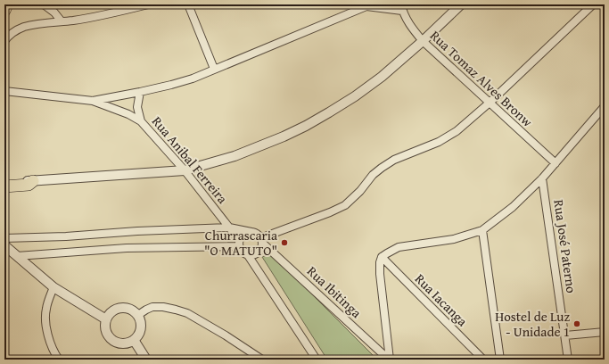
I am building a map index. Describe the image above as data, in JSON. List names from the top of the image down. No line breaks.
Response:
{"streets":{"street":["Rua Tomaz Alves Bronw","Rua Anibal Ferreira","Rua José Paterno","Rua Ibitinga","Rua Iacanga"]},"crossings":[["Rua Anibal Ferreira","Rua Ibitinga"]],"places":["Churrascaria \"O MATUTO\"","Hostel de Luz - Unidade 1"]}
